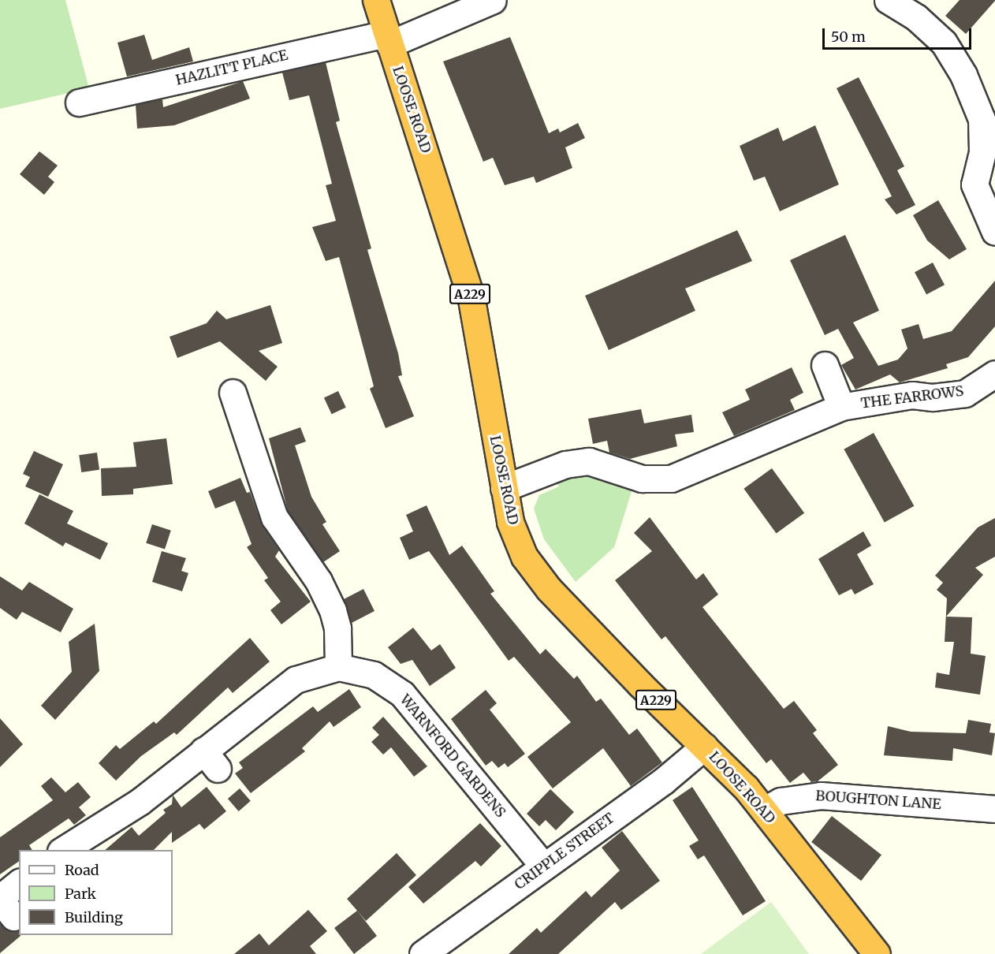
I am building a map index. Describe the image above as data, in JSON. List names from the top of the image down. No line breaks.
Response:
{"streets":{"highway":["LOOSE ROAD","A229"],"street":["HAZLITT PLACE","THE FARROWS","WARNFORD GARDENS","BOUGHTON LANE","CRIPPLE STREET"]},"crossings":[["HAZLITT PLACE","LOOSE ROAD"],["LOOSE ROAD","BOUGHTON LANE"],["LOOSE ROAD","CRIPPLE STREET"],["WARNFORD GARDENS","CRIPPLE STREET"]],"legend":["Road","Park","Building"],"scale_bar":"50 m"}
